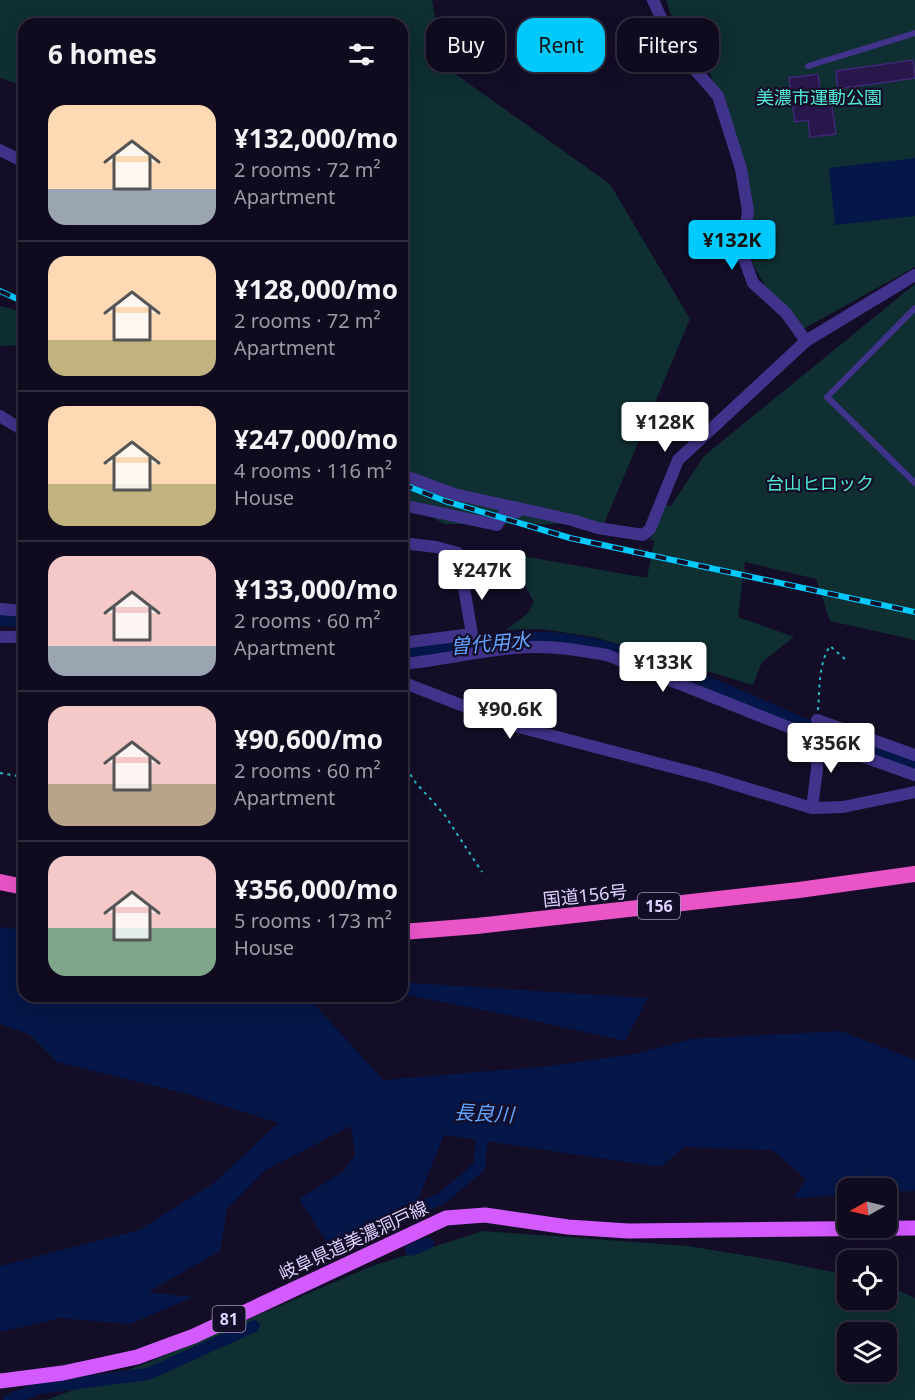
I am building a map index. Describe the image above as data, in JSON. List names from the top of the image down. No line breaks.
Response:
{"streets":{"highway":["国道156号","156"],"main road":["岐阜県道美濃洞戸線","81"]},"water":["曽代用水","長良川"],"parks":["美濃市運動公園","台山ヒロック"],"north":"left","page":{"chip":["Buy","Rent","Filters"],"heading":"6 homes","list":[{"name":"¥132,000/mo","note":"2 rooms · 72 m² · Apartment"},{"name":"¥128,000/mo","note":"2 rooms · 72 m² · Apartment"},{"name":"¥247,000/mo","note":"4 rooms · 116 m² · House"},{"name":"¥133,000/mo","note":"2 rooms · 60 m² · Apartment"},{"name":"¥90,600/mo","note":"2 rooms · 60 m² · Apartment"},{"name":"¥356,000/mo","note":"5 rooms · 173 m² · House"}],"price":["¥132K","¥128K","¥247K","¥133K","¥90.6K","¥356K"]}}
